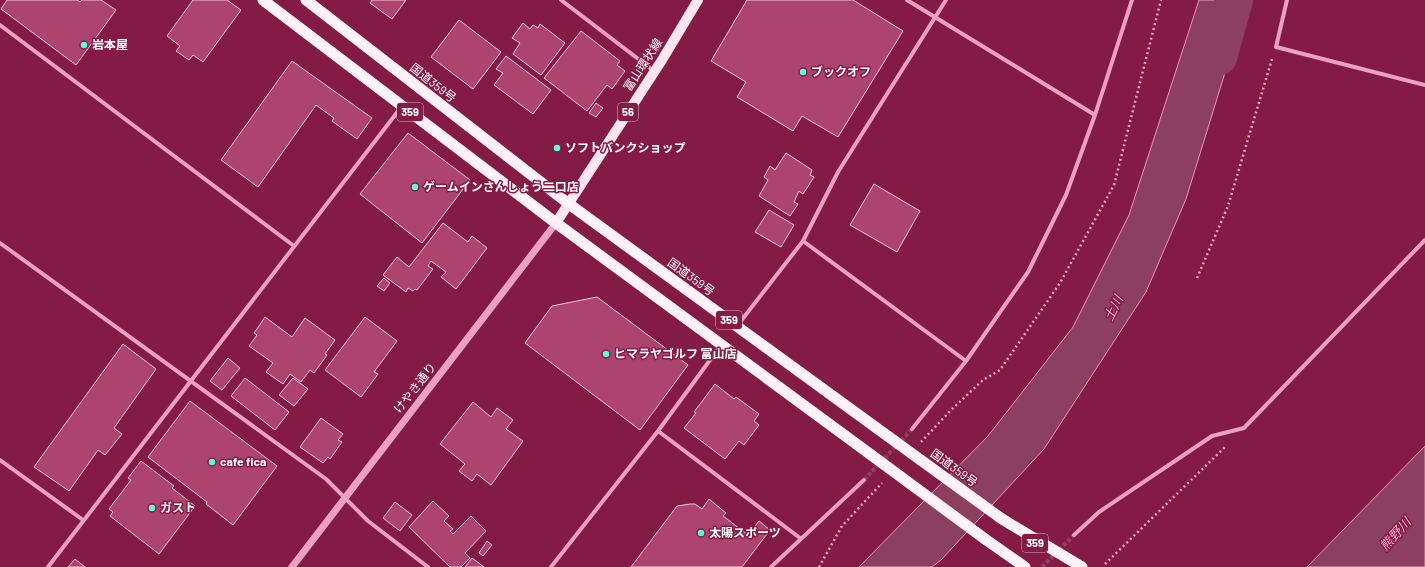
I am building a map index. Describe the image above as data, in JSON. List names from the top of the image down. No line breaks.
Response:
{"streets":{"highway":["国道359号","359"],"main road":["富山環状線","56"],"street":["けやき通り"]},"crossings":[["富山環状線","国道359号"],["富山環状線","359"],["富山環状線","けやき通り"],["359","けやき通り"]],"water":["土川","熊野川"],"places":["岩本屋","ブックオフ","ソフトバンクショップ","ゲームインさんしょう二口店","ヒマラヤゴルフ 富山店","cafe fica","ガスト","太陽スポーツ"]}
